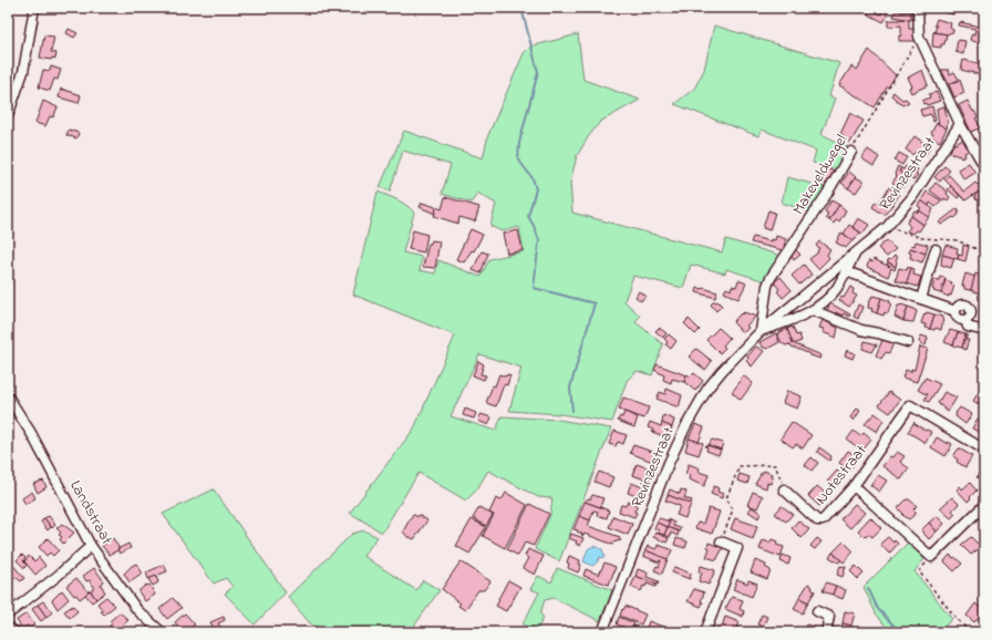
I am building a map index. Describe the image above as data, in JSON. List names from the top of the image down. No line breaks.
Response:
{"streets":{"street":["Revinzestraat","Makeveldwegel","Notestraat","Landstraat"]},"crossings":[["Revinzestraat","Makeveldwegel"]]}
